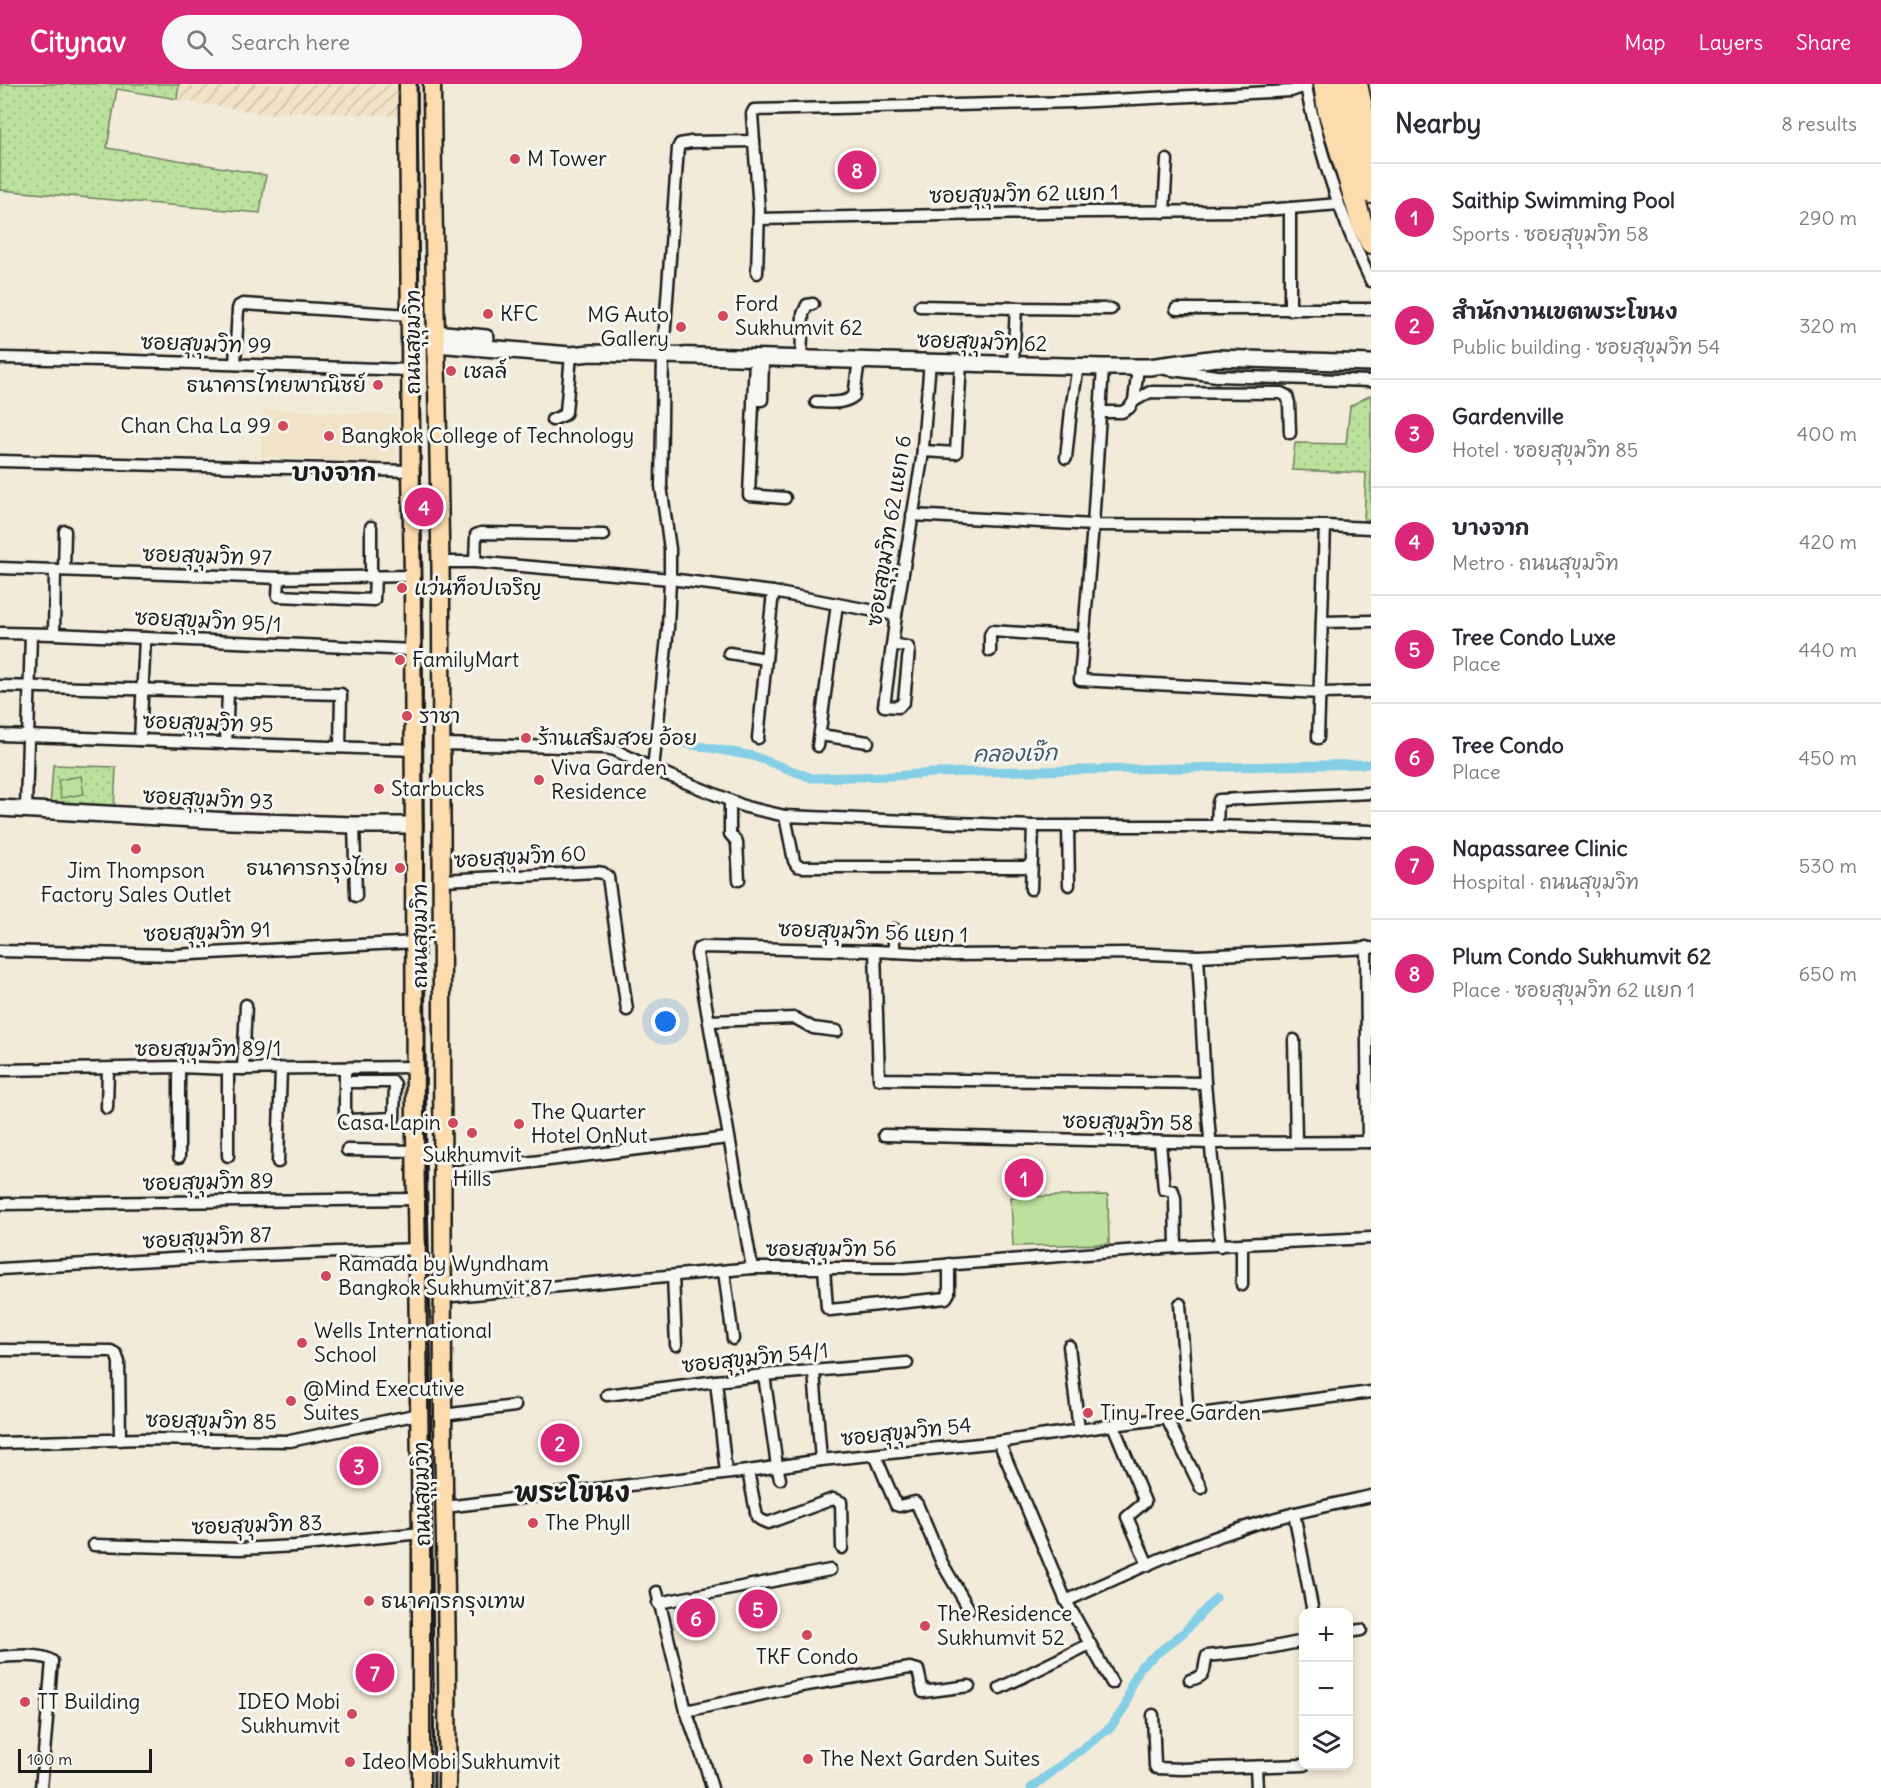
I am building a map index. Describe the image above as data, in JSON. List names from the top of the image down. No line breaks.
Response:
{"streets":{"main road":["ถนนสุขุมวิท"],"street":["ซอยสุขุมวิท 62 แยก 1","ซอยสุขุมวิท 62","ซอยสุขุมวิท 99","ซอยสุขุมวิท 62 แยก 6","ซอยสุขุมวิท 97","ซอยสุขุมวิท 95/1","ซอยสุขุมวิท 95","ซอยสุขุมวิท 93","ซอยสุขุมวิท 60","ซอยสุขุมวิท 91","ซอยสุขุมวิท 56 แยก 1","ซอยสุขุมวิท 89/1","ซอยสุขุมวิท 58","ซอยสุขุมวิท 89","ซอยสุขุมวิท 87","ซอยสุขุมวิท 56","ซอยสุขุมวิท 54/1","ซอยสุขุมวิท 85","ซอยสุขุมวิท 54","ซอยสุขุมวิท 83"]},"crossings":[["ถนนสุขุมวิท","ซอยสุขุมวิท 62"],["ถนนสุขุมวิท","ซอยสุขุมวิท 99"],["ถนนสุขุมวิท","ซอยสุขุมวิท 97"],["ถนนสุขุมวิท","ซอยสุขุมวิท 95/1"],["ถนนสุขุมวิท","ซอยสุขุมวิท 95"],["ถนนสุขุมวิท","ซอยสุขุมวิท 93"],["ถนนสุขุมวิท","ซอยสุขุมวิท 60"],["ถนนสุขุมวิท","ซอยสุขุมวิท 91"],["ถนนสุขุมวิท","ซอยสุขุมวิท 89/1"],["ถนนสุขุมวิท","ซอยสุขุมวิท 89"],["ถนนสุขุมวิท","ซอยสุขุมวิท 87"],["ถนนสุขุมวิท","ซอยสุขุมวิท 56"],["ถนนสุขุมวิท","ซอยสุขุมวิท 85"],["ถนนสุขุมวิท","ซอยสุขุมวิท 54"],["ถนนสุขุมวิท","ซอยสุขุมวิท 83"],["ซอยสุขุมวิท 62","ซอยสุขุมวิท 62 แยก 6"],["ซอยสุขุมวิท 56 แยก 1","ซอยสุขุมวิท 58"],["ซอยสุขุมวิท 56 แยก 1","ซอยสุขุมวิท 56"]],"districts":["บางจาก","พระโขนง"],"water":["คลองเจ๊ก"],"places":["M Tower","KFC","Ford Sukhumvit 62","MG Auto Gallery","เชลล์","ธนาคารไทยพาณิชย์","Chan Cha La 99","Bangkok College of Technology","แว่นท็อปเจริญ","FamilyMart","ราชา","ร้านเสริมสวย อ้อย","Viva Garden Residence","Starbucks","Jim Thompson Factory Sales Outlet","ธนาคารกรุงไทย","Casa Lapin","The Quarter Hotel OnNut","Sukhumvit Hills","Ramada by Wyndham Bangkok Sukhumvit 87","Wells International School","@Mind Executive Suites","Tiny Tree Garden","The Phyll","ธนาคารกรุงเทพ","The Residence Sukhumvit 52","TKF Condo","TT Building","IDEO Mobi Sukhumvit","The Next Garden Suites","Ideo Mobi Sukhumvit"],"scale_bar":"100 m","page":{"header":"Citynav","search":"Search here","nav":["Map","Layers","Share"],"heading":["Nearby","8 results"],"pins":["8","4","1","2","3","5","6","7"],"list":[{"mark":"1","name":"Saithip Swimming Pool","note":"Sports · ซอยสุขุมวิท 58","value":"290 m"},{"mark":"2","name":"สำนักงานเขตพระโขนง","note":"Public building · ซอยสุขุมวิท 54","value":"320 m"},{"mark":"3","name":"Gardenville","note":"Hotel · ซอยสุขุมวิท 85","value":"400 m"},{"mark":"4","name":"บางจาก","note":"Metro · ถนนสุขุมวิท","value":"420 m"},{"mark":"5","name":"Tree Condo Luxe","note":"Place","value":"440 m"},{"mark":"6","name":"Tree Condo","note":"Place","value":"450 m"},{"mark":"7","name":"Napassaree Clinic","note":"Hospital · ถนนสุขุมวิท","value":"530 m"},{"mark":"8","name":"Plum Condo Sukhumvit 62","note":"Place · ซอยสุขุมวิท 62 แยก 1","value":"650 m"}],"map_buttons":["+","−"],"scale":"100 m"}}
